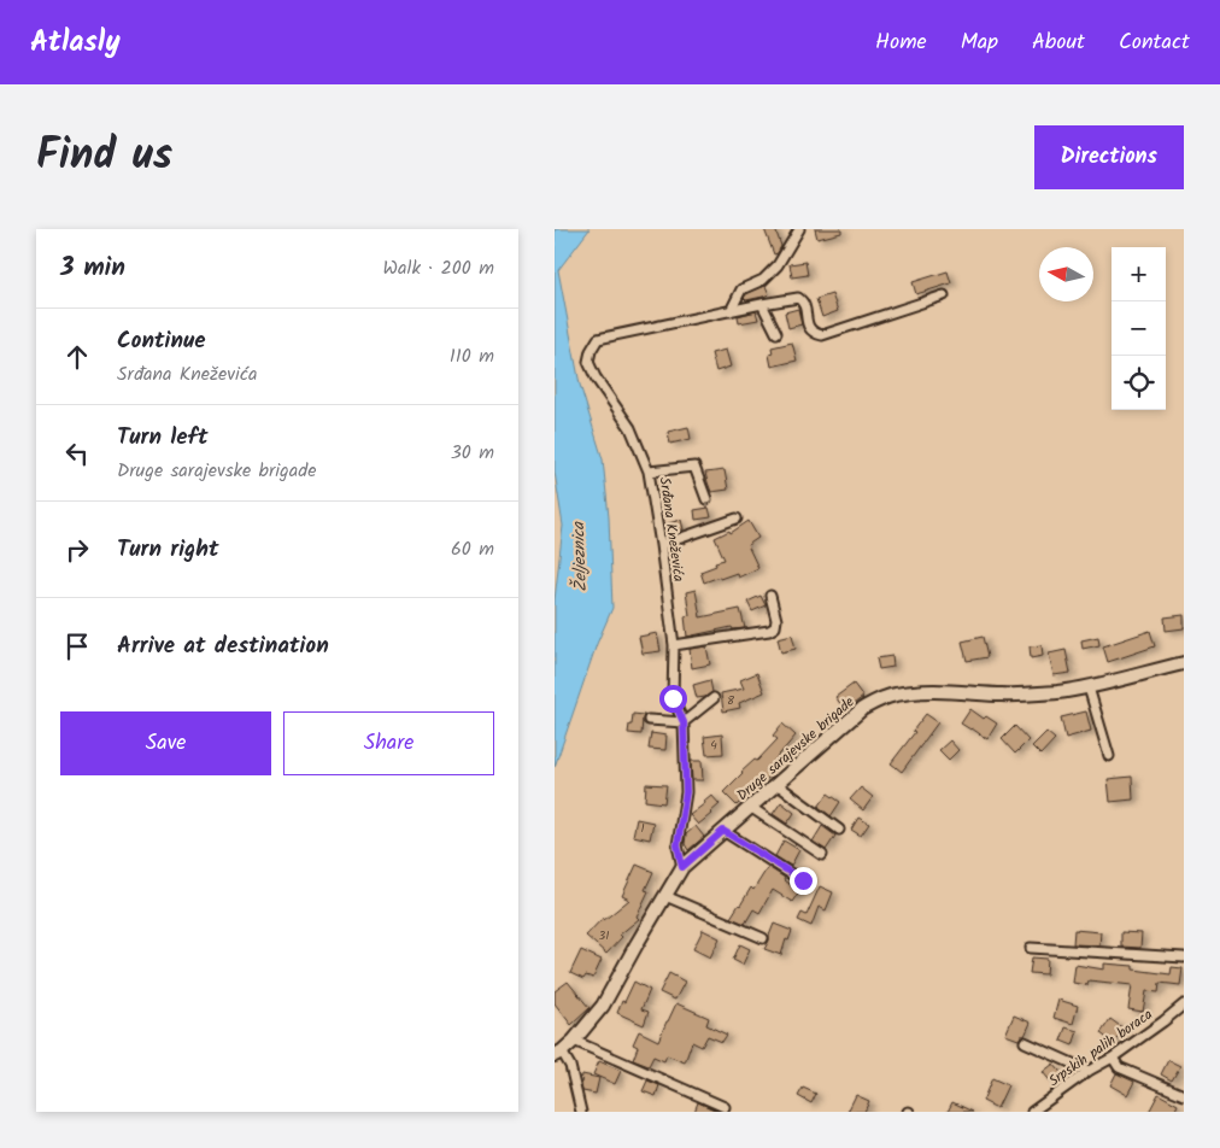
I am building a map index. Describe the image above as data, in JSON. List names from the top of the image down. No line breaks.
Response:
{"streets":{"main road":["Druge sarajevske brigade"],"street":["Srđana Kneževića","Srpskih palih boraca"]},"crossings":[["Srđana Kneževića","Druge sarajevske brigade"]],"water":["Željeznica"],"house_numbers":["8","4","1","31"],"north":"left","page":{"header":"Atlasly","nav":["Home","Map","About","Contact"],"title":"Find us","buttons":["Directions",["Save","Share"]],"heading":["3 min","Walk · 200 m"],"map_buttons":["+","−"],"list":[["Continue","Srđana Kneževića","110 m"],["Turn left","Druge sarajevske brigade","30 m"],["Turn right","60 m"],"Arrive at destination"]}}
